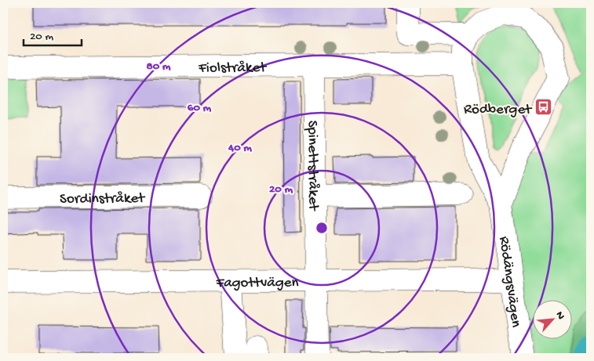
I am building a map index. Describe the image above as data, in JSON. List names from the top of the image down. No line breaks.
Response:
{"streets":{"street":["Fiolstråket","Spinettstråket","Sordinstråket","Fagottvägen","Rödängsvägen"]},"crossings":[["Fiolstråket","Spinettstråket"],["Fiolstråket","Rödängsvägen"],["Spinettstråket","Fagottvägen"],["Fagottvägen","Rödängsvägen"]],"places":{"bus stop":["Rödberget"]},"scale_bar":"20 m","north":"top right","rings":["80 m","60 m","40 m","20 m"]}
